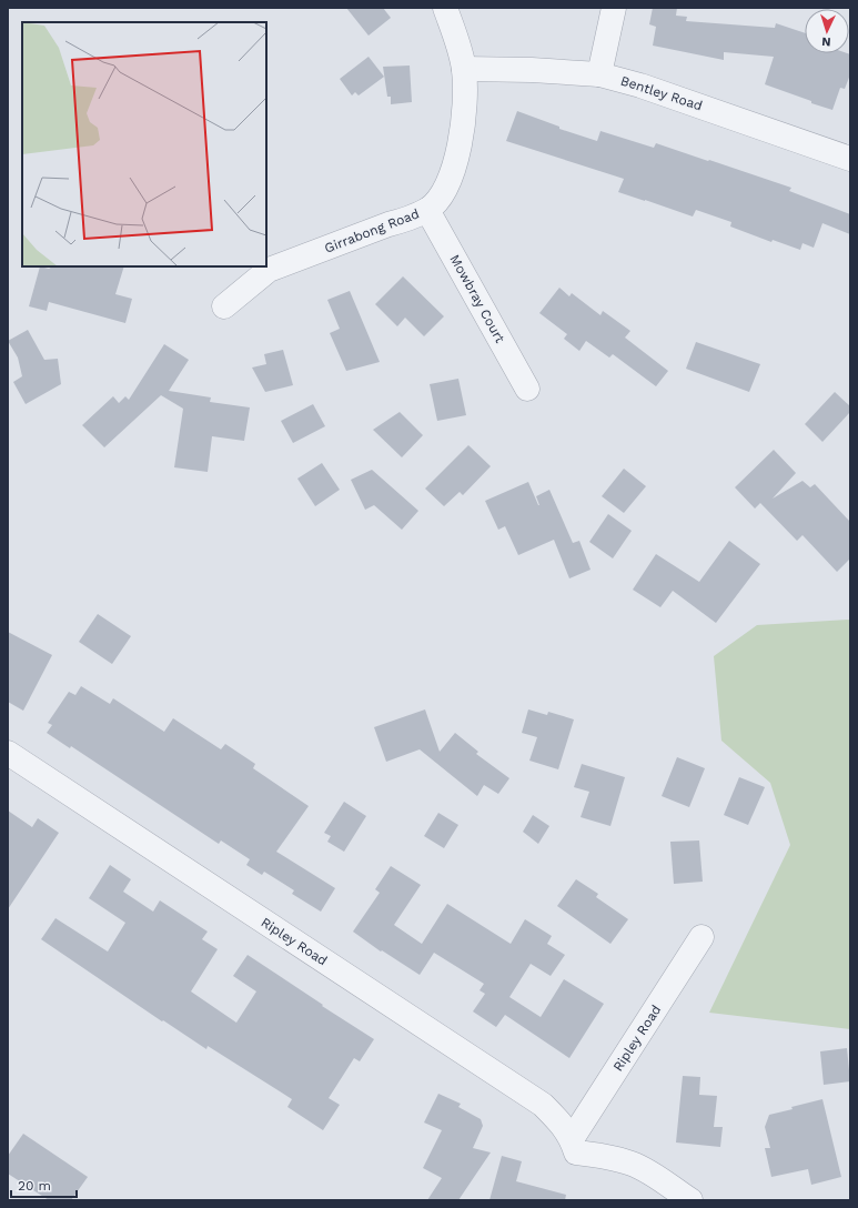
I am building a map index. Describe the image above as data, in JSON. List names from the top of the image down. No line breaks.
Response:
{"streets":{"street":["Bentley Road","Girrabong Road","Mowbray Court","Ripley Road"]},"crossings":[["Bentley Road","Girrabong Road"],["Girrabong Road","Mowbray Court"]],"scale_bar":"20 m","north":"bottom"}
